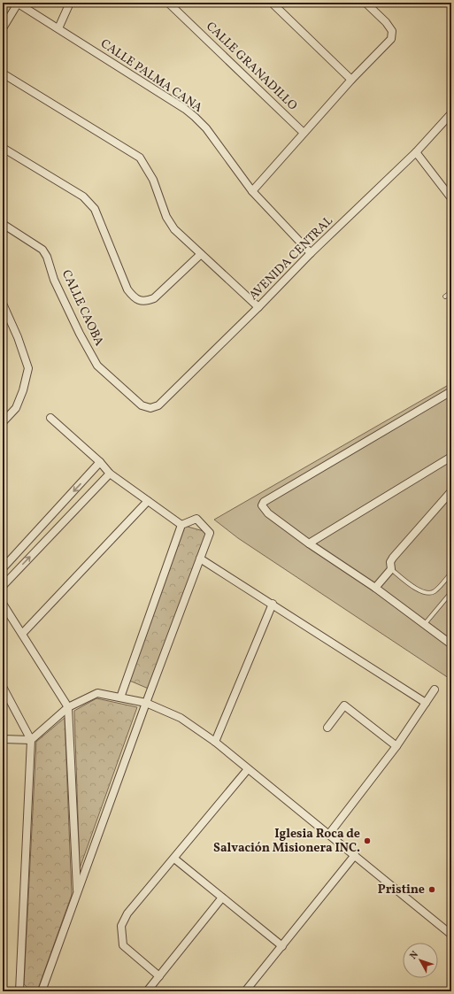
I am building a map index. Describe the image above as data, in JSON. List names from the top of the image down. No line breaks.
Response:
{"streets":{"street":["CALLE GRANADILLO","CALLE PALMA CANA","AVENIDA CENTRAL","CALLE CAOBA"]},"crossings":[["CALLE PALMA CANA","AVENIDA CENTRAL"],["AVENIDA CENTRAL","CALLE CAOBA"]],"places":["Iglesia Roca de Salvación Misionera INC.","Pristine"],"north":"top left"}
